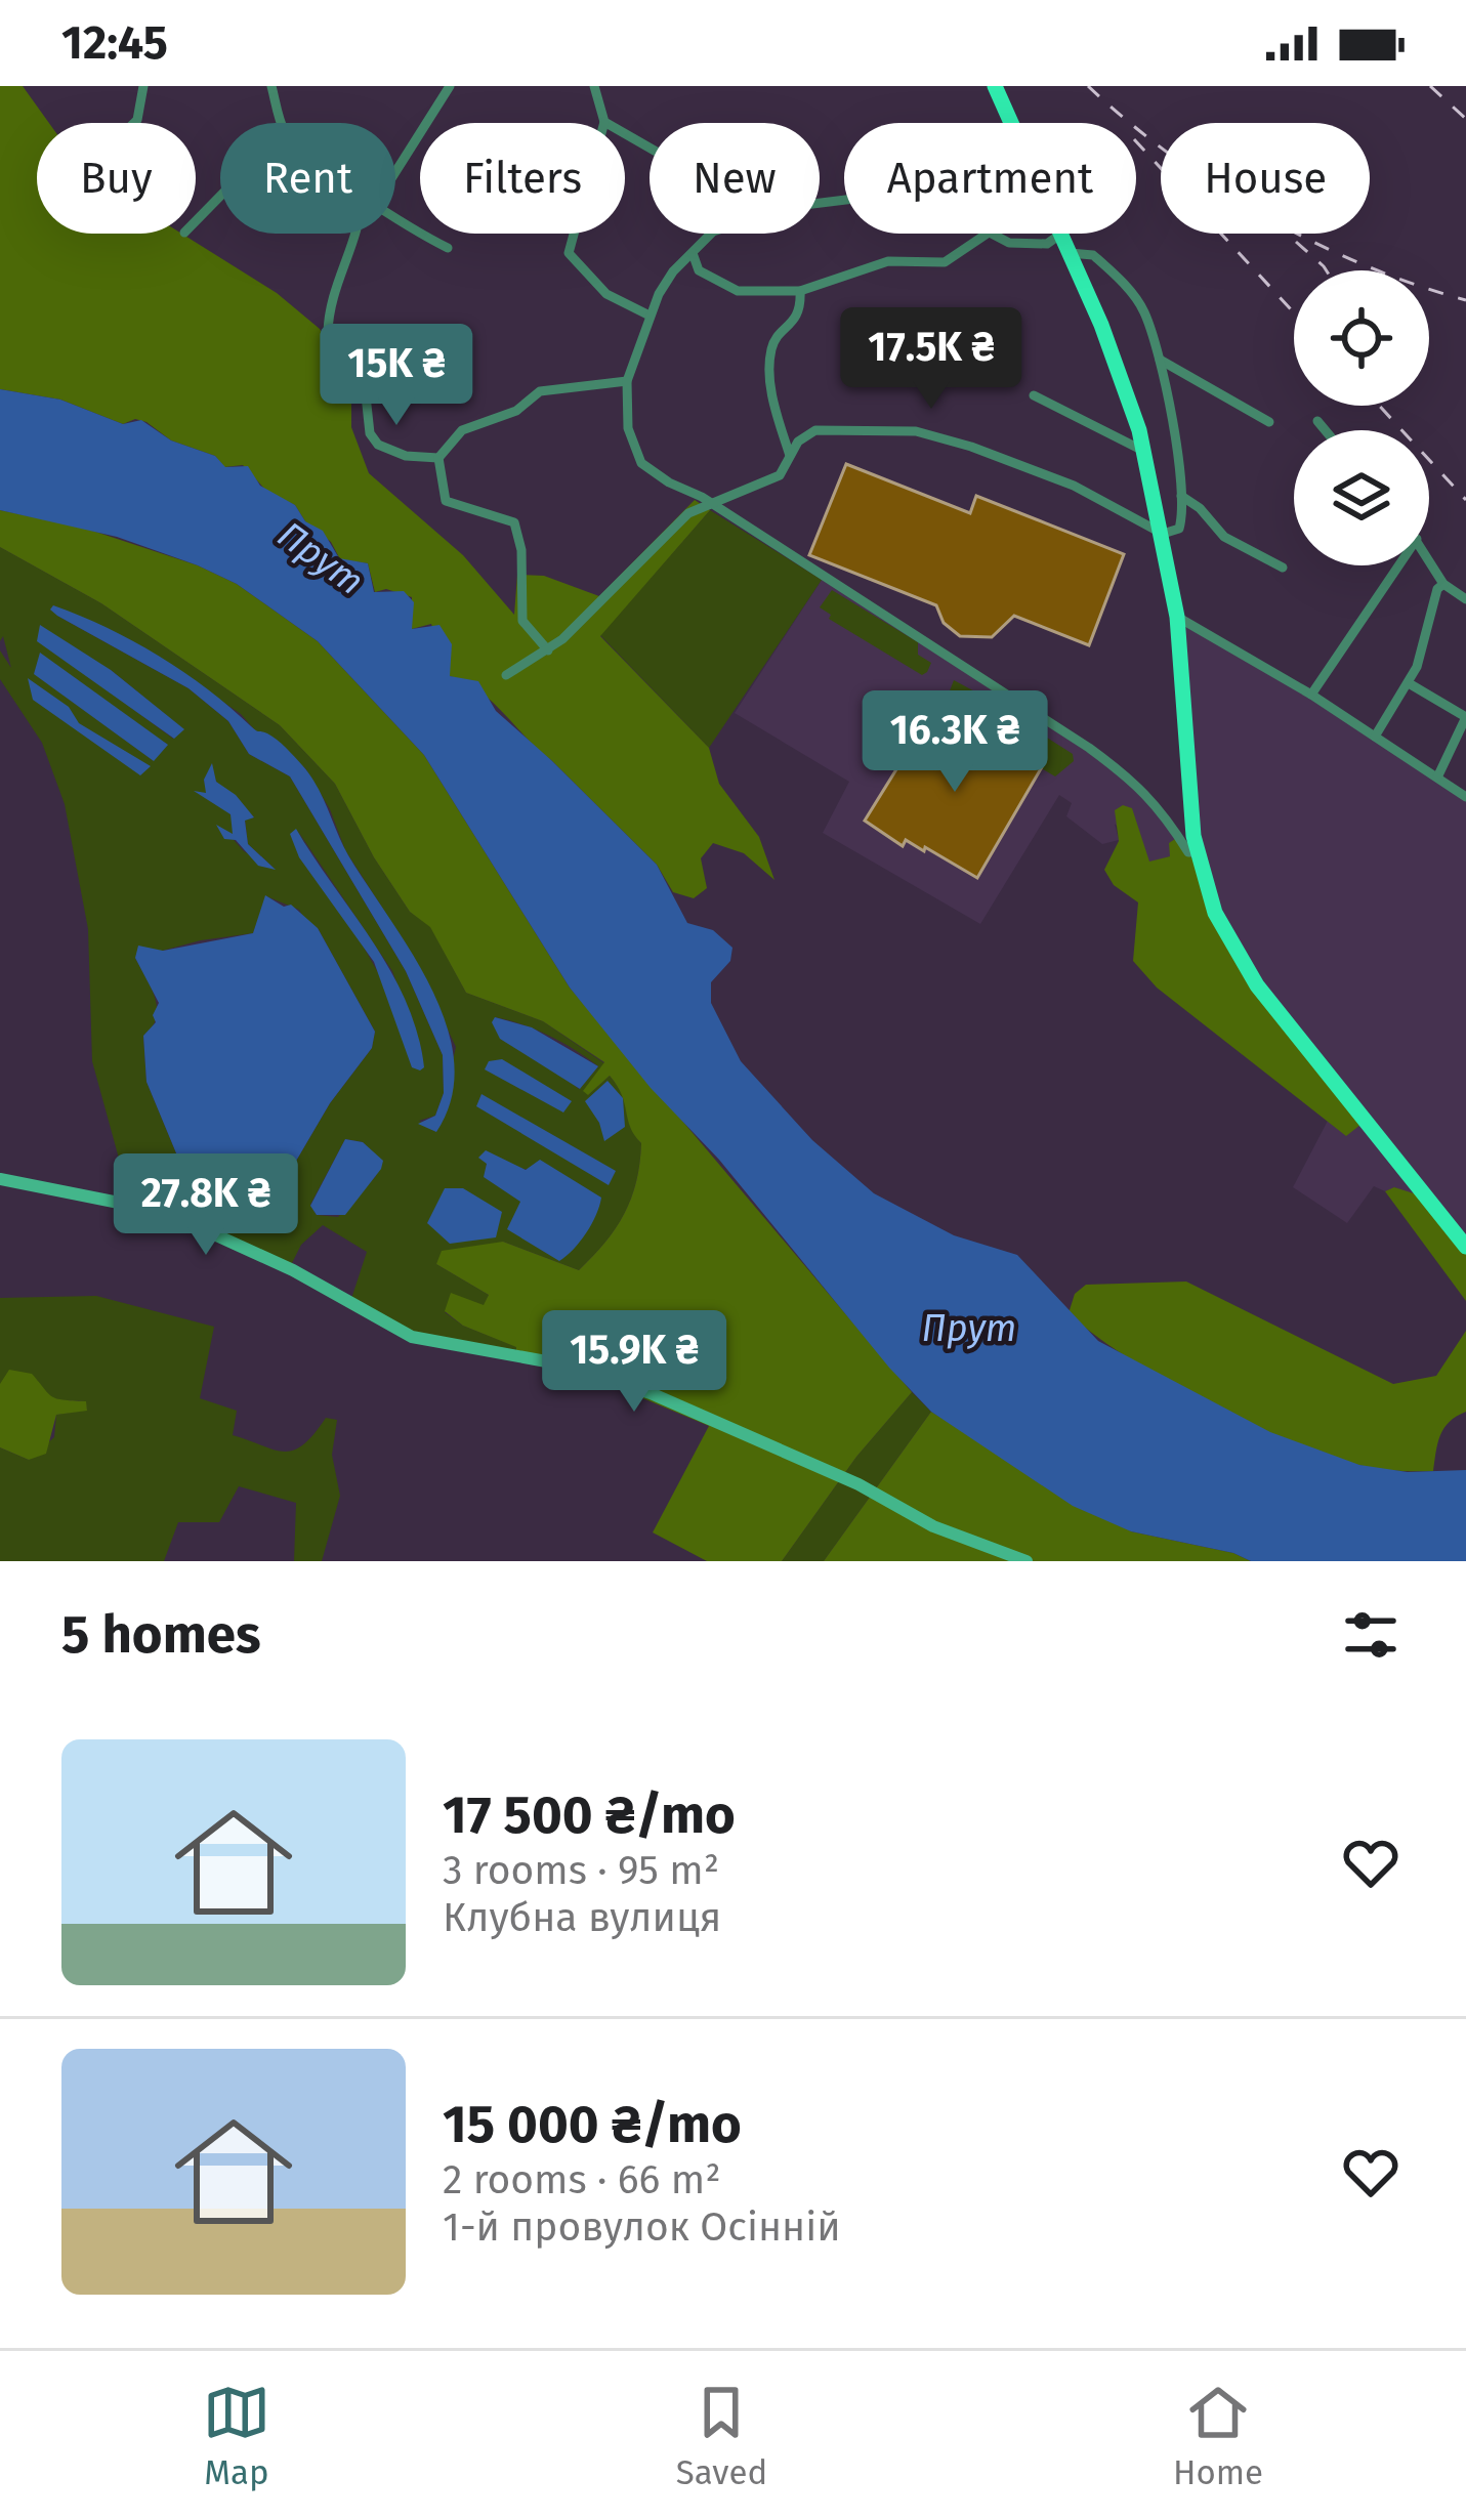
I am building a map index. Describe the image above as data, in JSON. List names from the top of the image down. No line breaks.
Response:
{"water":["Прут"],"page":{"status":"12:45","chip":["Buy","Rent","Filters","New","Apartment","House"],"price":["17.5K ₴","15K ₴","16.3K ₴","27.8K ₴","15.9K ₴"],"heading":"5 homes","list":[{"name":"17 500 ₴/mo","note":"3 rooms · 95 m² · Клубна вулиця"},{"name":"15 000 ₴/mo","note":"2 rooms · 66 m² · 1-й провулок Осінній"}],"tabs":["Map","Saved","Home"]}}
